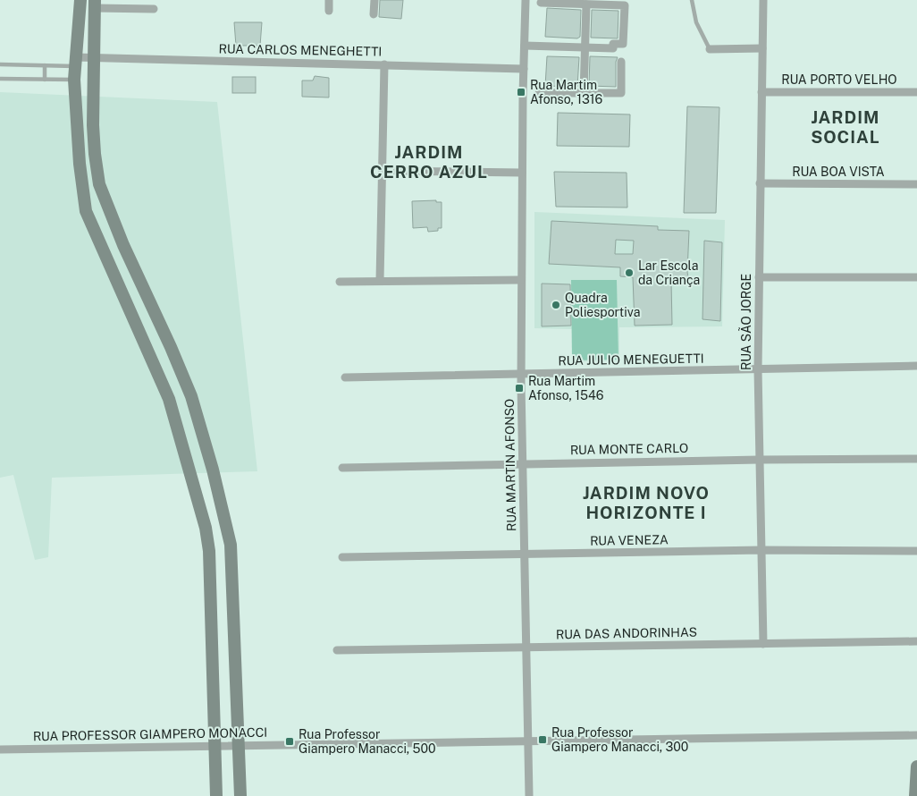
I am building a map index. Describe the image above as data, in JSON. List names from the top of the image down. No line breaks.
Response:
{"streets":{"street":["RUA CARLOS MENEGHETTI","RUA PORTO VELHO","RUA BOA VISTA","RUA SÃO JORGE","RUA JULIO MENEGUETTI","RUA MONTE CARLO","RUA MARTIN AFONSO","RUA VENEZA","RUA DAS ANDORINHAS","RUA PROFESSOR GIAMPERO MONACCI"]},"crossings":[["RUA CARLOS MENEGHETTI","RUA MARTIN AFONSO"],["RUA PORTO VELHO","RUA SÃO JORGE"],["RUA BOA VISTA","RUA SÃO JORGE"],["RUA SÃO JORGE","RUA JULIO MENEGUETTI"],["RUA SÃO JORGE","RUA MONTE CARLO"],["RUA SÃO JORGE","RUA VENEZA"],["RUA SÃO JORGE","RUA DAS ANDORINHAS"],["RUA JULIO MENEGUETTI","RUA MARTIN AFONSO"],["RUA MONTE CARLO","RUA MARTIN AFONSO"],["RUA MARTIN AFONSO","RUA VENEZA"],["RUA MARTIN AFONSO","RUA DAS ANDORINHAS"],["RUA MARTIN AFONSO","RUA PROFESSOR GIAMPERO MONACCI"]],"districts":["JARDIM SOCIAL","JARDIM CERRO AZUL","JARDIM NOVO HORIZONTE I"],"places":{"transit":["Rua Martim Afonso, 1316","Rua Martim Afonso, 1546","Rua Professor Giampero Manacci, 300","Rua Professor Giampero Manacci, 500"],"other":["Lar Escola da Criança","Quadra Poliesportiva"]}}
